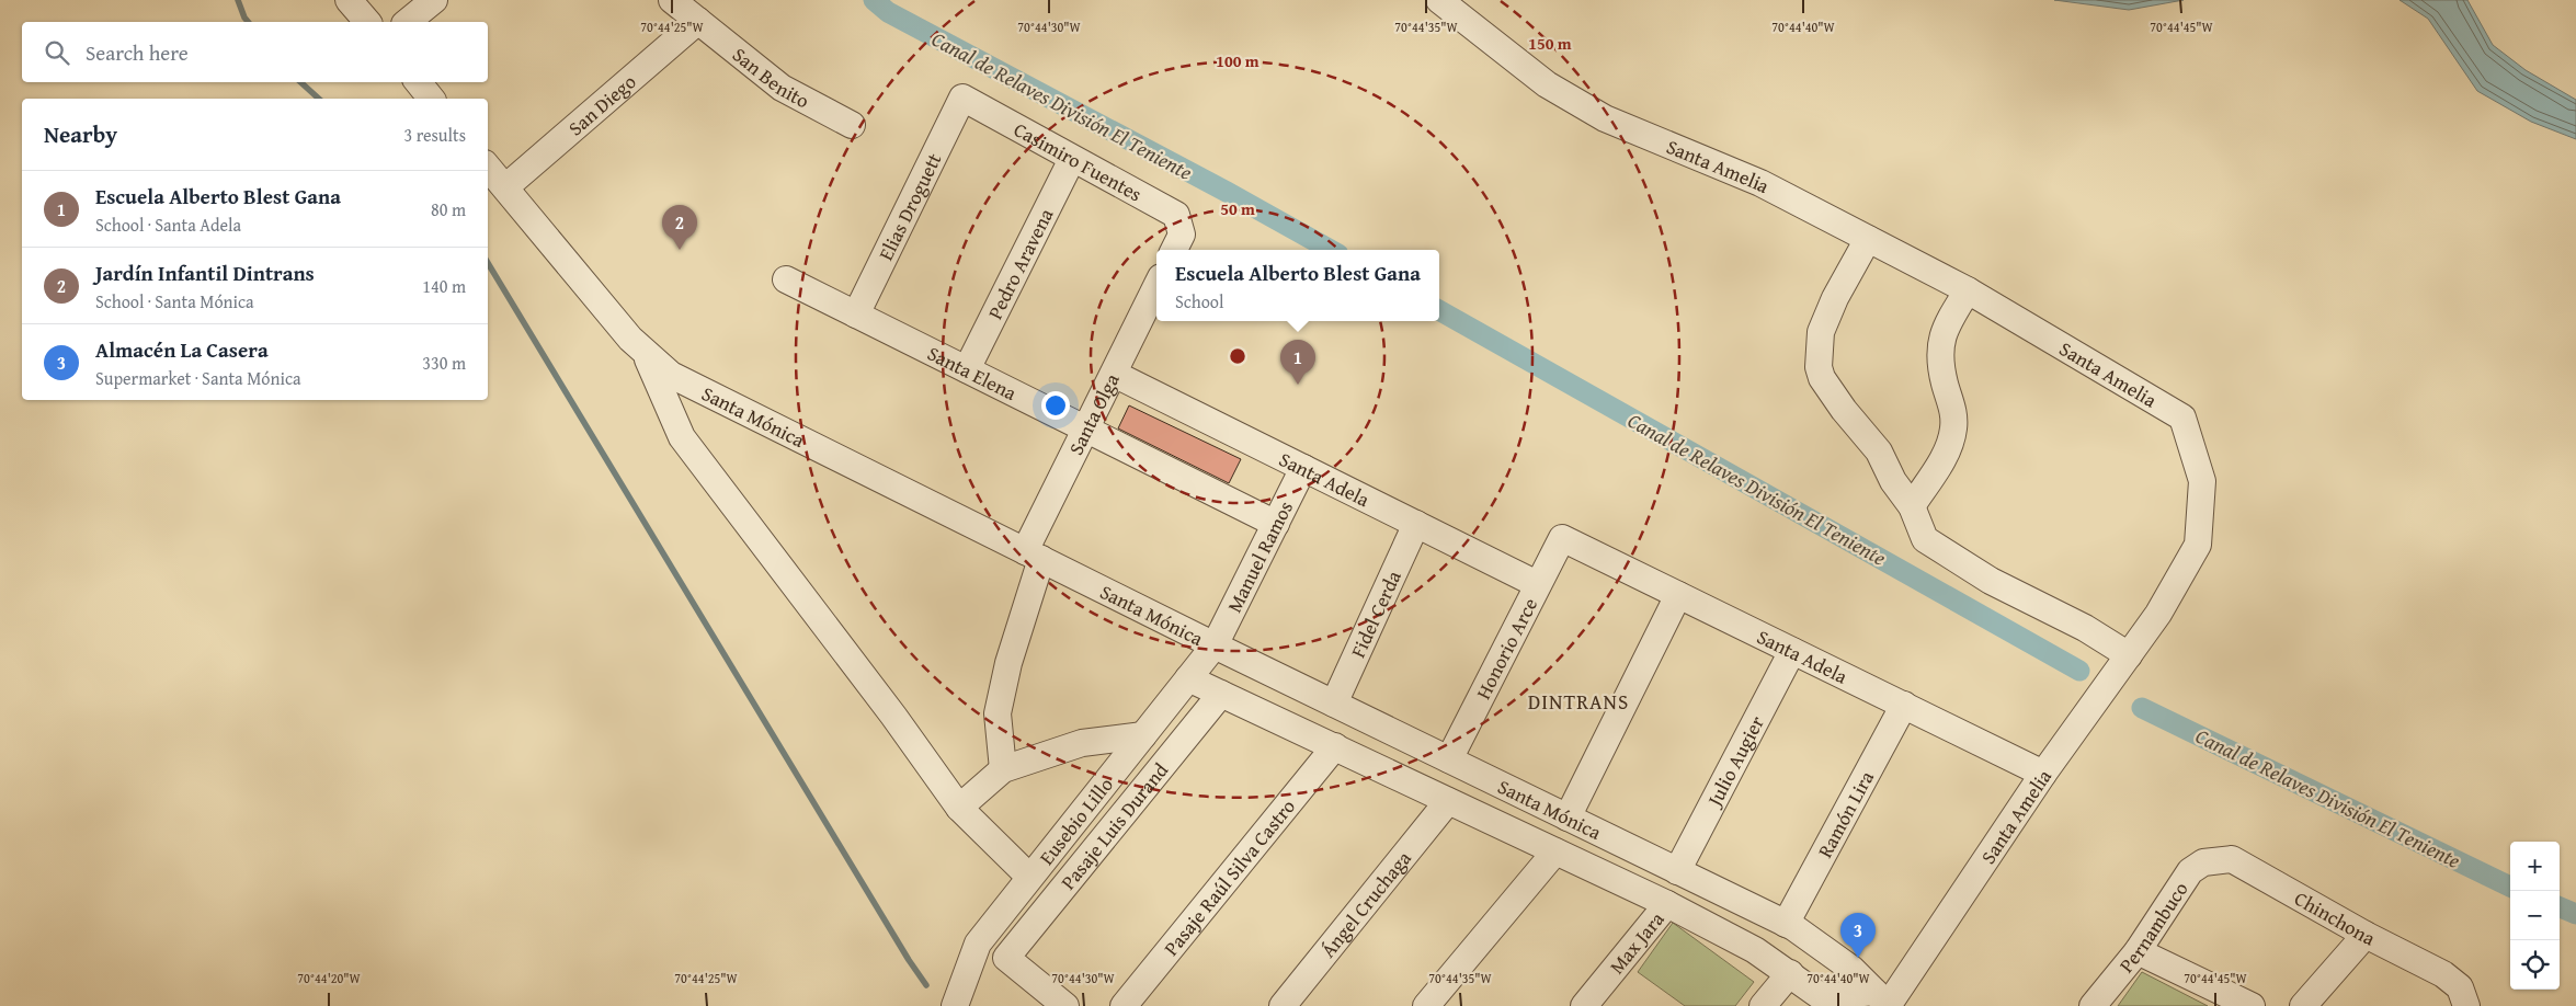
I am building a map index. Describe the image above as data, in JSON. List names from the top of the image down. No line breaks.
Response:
{"streets":{"street":["San Benito","San Diego","Casimiro Fuentes","Santa Amelia","Elias Droguett","Pedro Aravena","Santa Elena","Santa Olga","Santa Mónica","Santa Adela","Manuel Ramos","Fidel Cerda","Honorio Arce","Julio Augier","Ramón Lira","Eusebio Lillo","Pasaje Luis Durand","Pasaje Raúl Silva Castro","Ángel Cruchaga","Chinchona","Pernambuco","Max Jara"]},"crossings":[["San Benito","San Diego"],["San Diego","Santa Mónica"],["Casimiro Fuentes","Elias Droguett"],["Casimiro Fuentes","Pedro Aravena"],["Santa Amelia","Santa Mónica"],["Santa Amelia","Santa Adela"],["Elias Droguett","Santa Elena"],["Pedro Aravena","Santa Elena"],["Santa Elena","Santa Olga"],["Santa Elena","Manuel Ramos"],["Santa Olga","Santa Mónica"],["Santa Olga","Santa Adela"],["Santa Mónica","Manuel Ramos"],["Santa Mónica","Fidel Cerda"],["Santa Mónica","Honorio Arce"],["Santa Mónica","Julio Augier"],["Santa Mónica","Ramón Lira"],["Santa Mónica","Eusebio Lillo"],["Santa Mónica","Pasaje Luis Durand"],["Santa Mónica","Pasaje Raúl Silva Castro"],["Santa Mónica","Ángel Cruchaga"],["Santa Mónica","Max Jara"],["Santa Adela","Manuel Ramos"],["Santa Adela","Fidel Cerda"],["Santa Adela","Honorio Arce"],["Santa Adela","Julio Augier"],["Santa Adela","Ramón Lira"],["Manuel Ramos","Eusebio Lillo"],["Chinchona","Pernambuco"]],"districts":["DINTRANS"],"water":["Canal de Relaves División El Teniente"],"page":{"search":"Search here","heading":["Nearby","3 results"],"list":[{"mark":"1","name":"Escuela Alberto Blest Gana","note":"School · Santa Adela","value":"80 m"},{"mark":"2","name":"Jardín Infantil Dintrans","note":"School · Santa Mónica","value":"140 m"},{"mark":"3","name":"Almacén La Casera","note":"Supermarket · Santa Mónica","value":"330 m"}],"pins":["2","1","3"],"popup":["Escuela Alberto Blest Gana","School"],"map_buttons":["+","−"]},"coordinates":["70°44'25\"W","70°44'30\"W","70°44'35\"W","70°44'40\"W","70°44'45\"W","70°44'20\"W"],"rings":["150 m","100 m","50 m"]}
